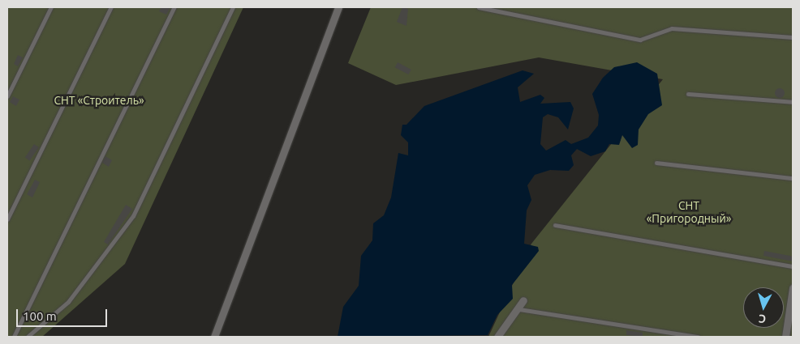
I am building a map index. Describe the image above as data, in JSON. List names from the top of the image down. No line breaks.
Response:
{"parks":["СНТ «Строитель»","СНТ «Пригородный»"],"scale_bar":"100 m","north":"bottom"}
